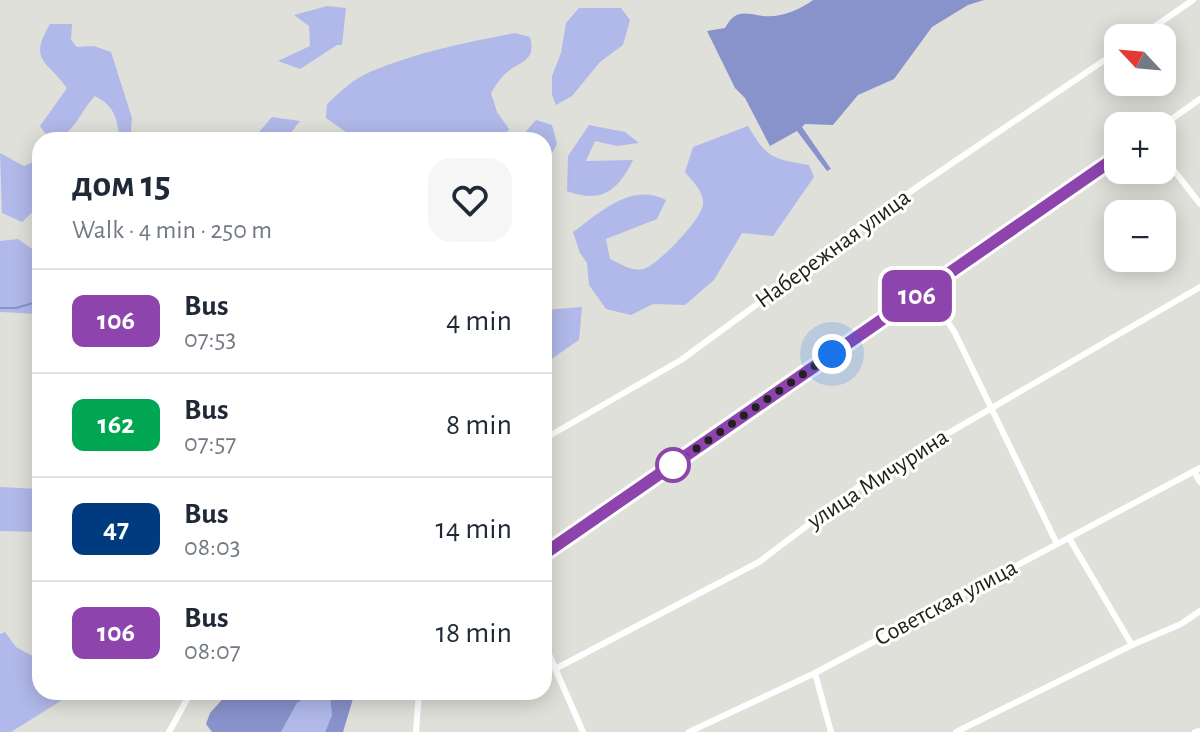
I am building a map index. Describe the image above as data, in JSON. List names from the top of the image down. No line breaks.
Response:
{"streets":{"street":["Набережная улица","улица Мичурина","Советская улица"]},"lines":["bus line 106"],"north":"top left","page":{"on_map":"106","map_buttons":["+","−"],"heading":["дом 15","Walk · 4 min · 250 m"],"list":[{"mark":"106","name":"Bus","note":"07:53","value":"4 min"},{"mark":"162","name":"Bus","note":"07:57","value":"8 min"},{"mark":"47","name":"Bus","note":"08:03","value":"14 min"},{"mark":"106","name":"Bus","note":"08:07","value":"18 min"}]}}
